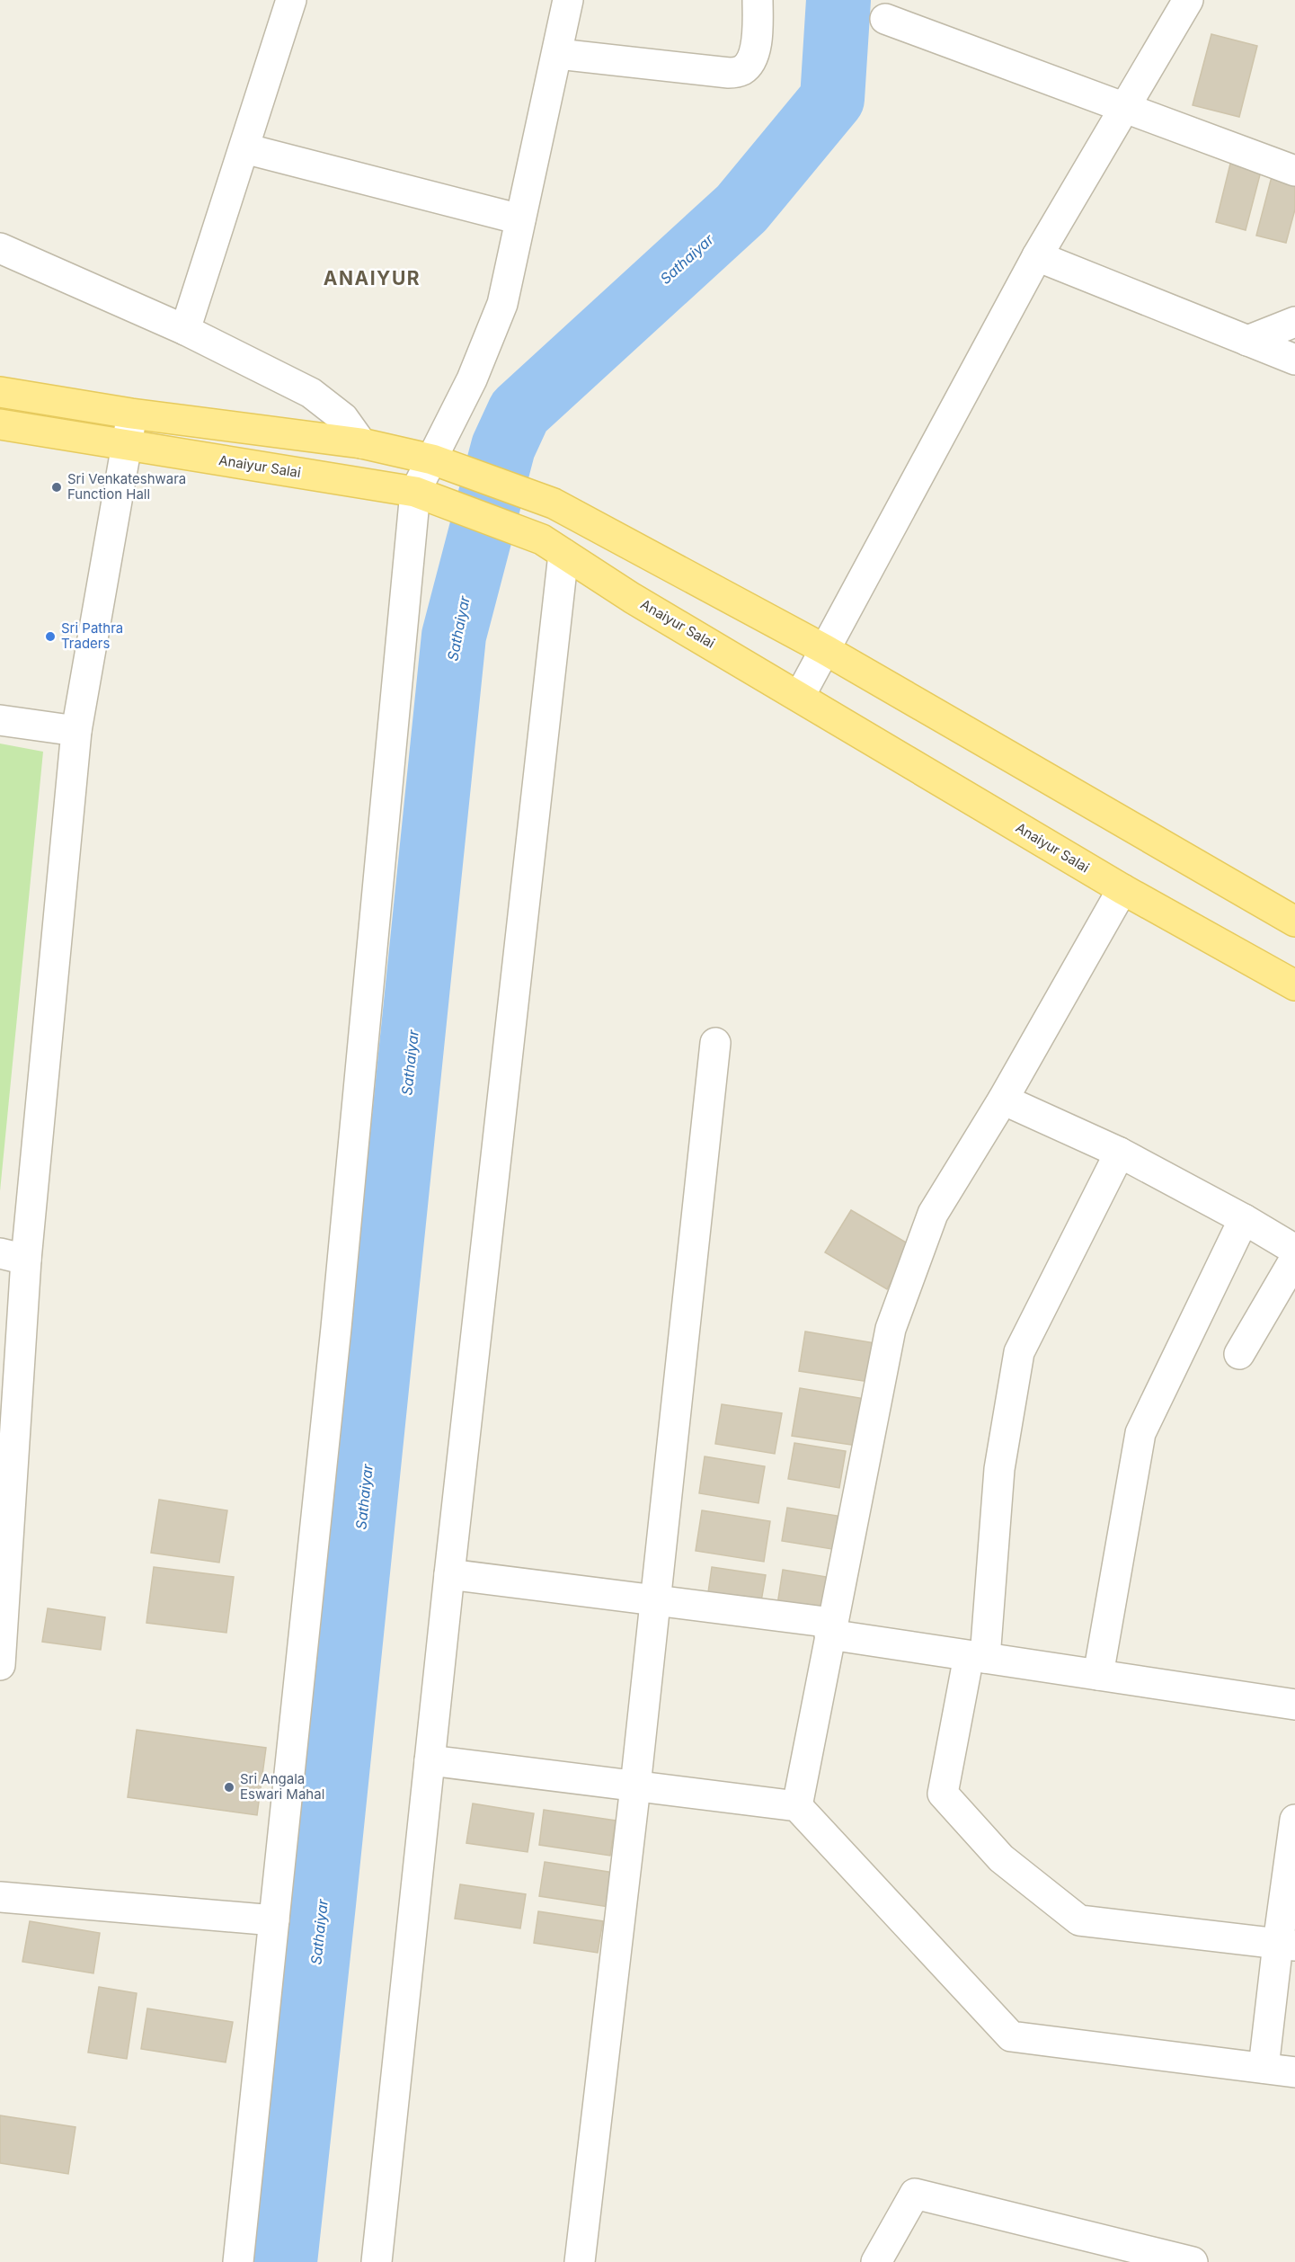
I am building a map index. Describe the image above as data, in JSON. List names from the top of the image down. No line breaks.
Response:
{"streets":{"main road":["Anaiyur Salai"]},"districts":["ANAIYUR"],"water":["Sathaiyar"],"places":["Sri Venkateshwara Function Hall","Sri Pathra Traders","Sri Angala Eswari Mahal"]}
